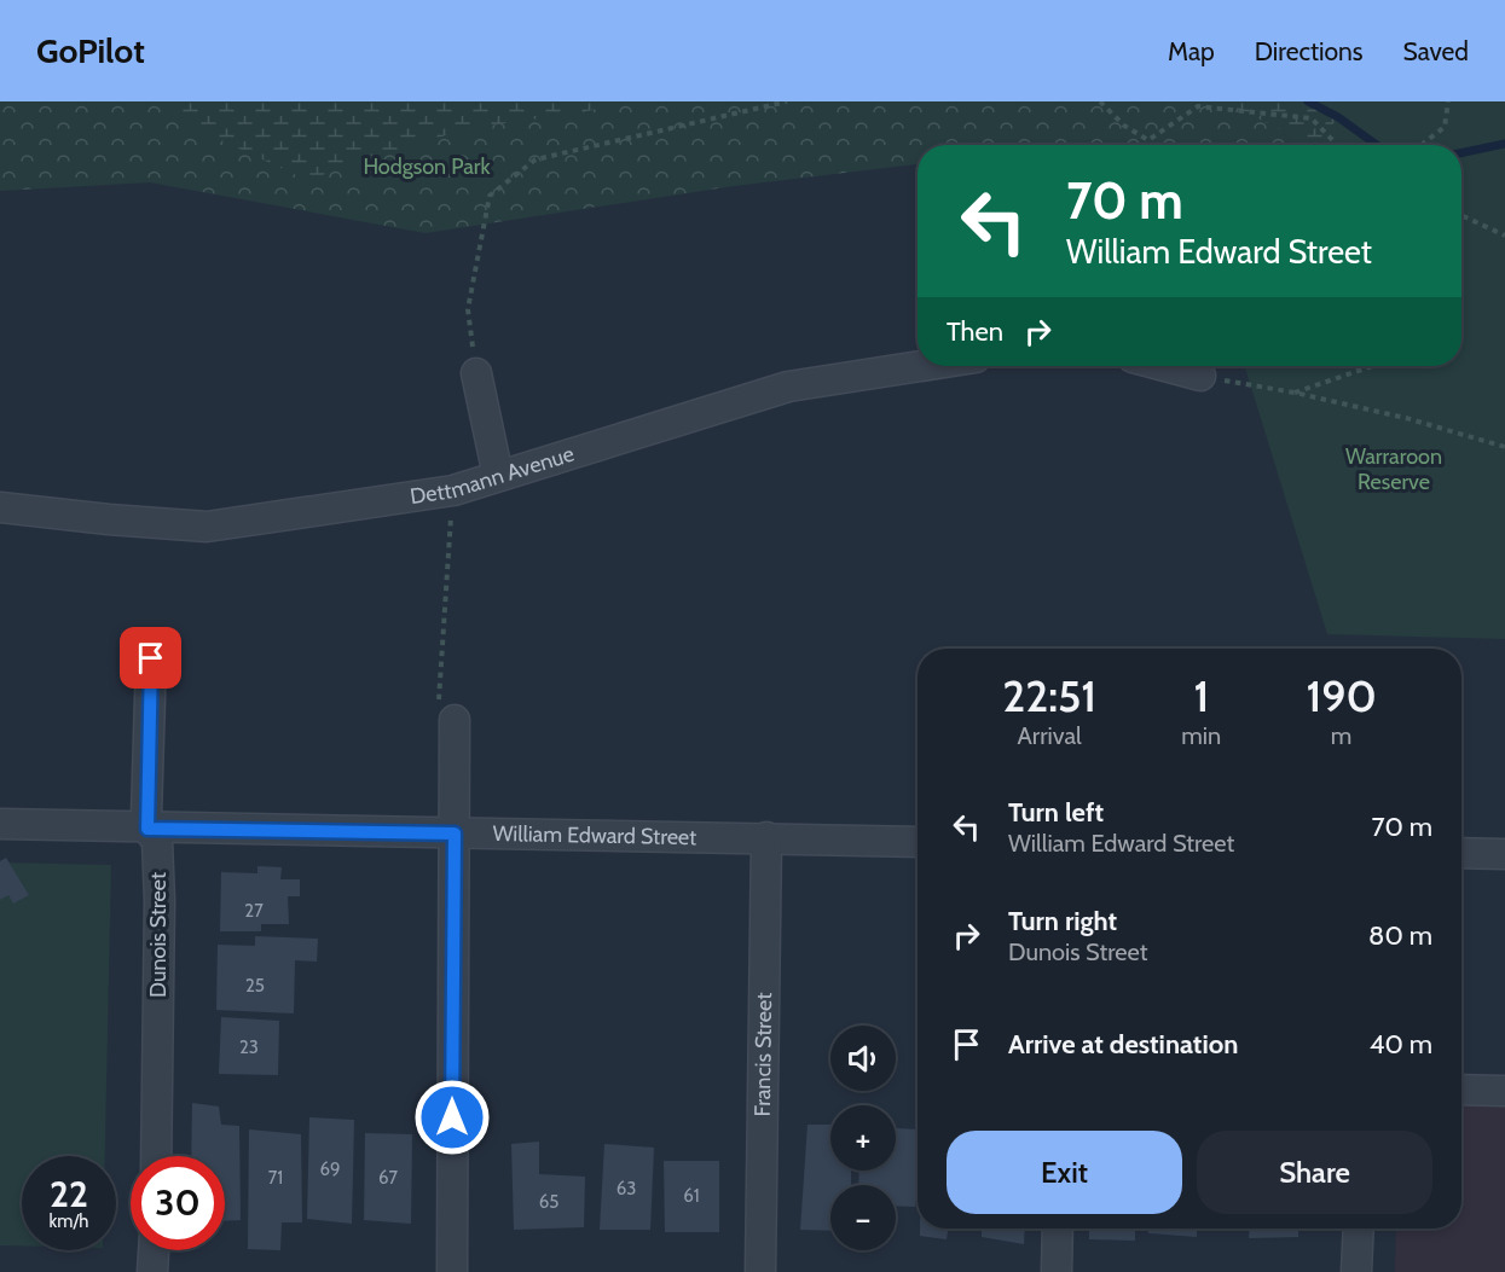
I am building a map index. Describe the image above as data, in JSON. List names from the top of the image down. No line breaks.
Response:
{"streets":{"street":["Dettmann Avenue","William Edward Street","Dunois Street","Francis Street"]},"crossings":[["William Edward Street","Dunois Street"],["William Edward Street","Francis Street"]],"parks":["Hodgson Park","Warraroon Reserve"],"house_numbers":["27","25","23","69","71","67","63","61","65"],"page":{"header":"GoPilot","nav":["Map","Directions","Saved"],"turn":["70 m","William Edward Street"],"then":"Then","eta":["22:51","Arrival","1","min","190","m"],"list":[{"name":"Turn left","note":"William Edward Street","value":"70 m"},{"name":"Turn right","note":"Dunois Street","value":"80 m"},{"name":"Arrive at destination","value":"40 m"}],"map_buttons":["+","−"],"buttons":["Exit","Share"],"speed":"22 km/h","limit":"30"}}
